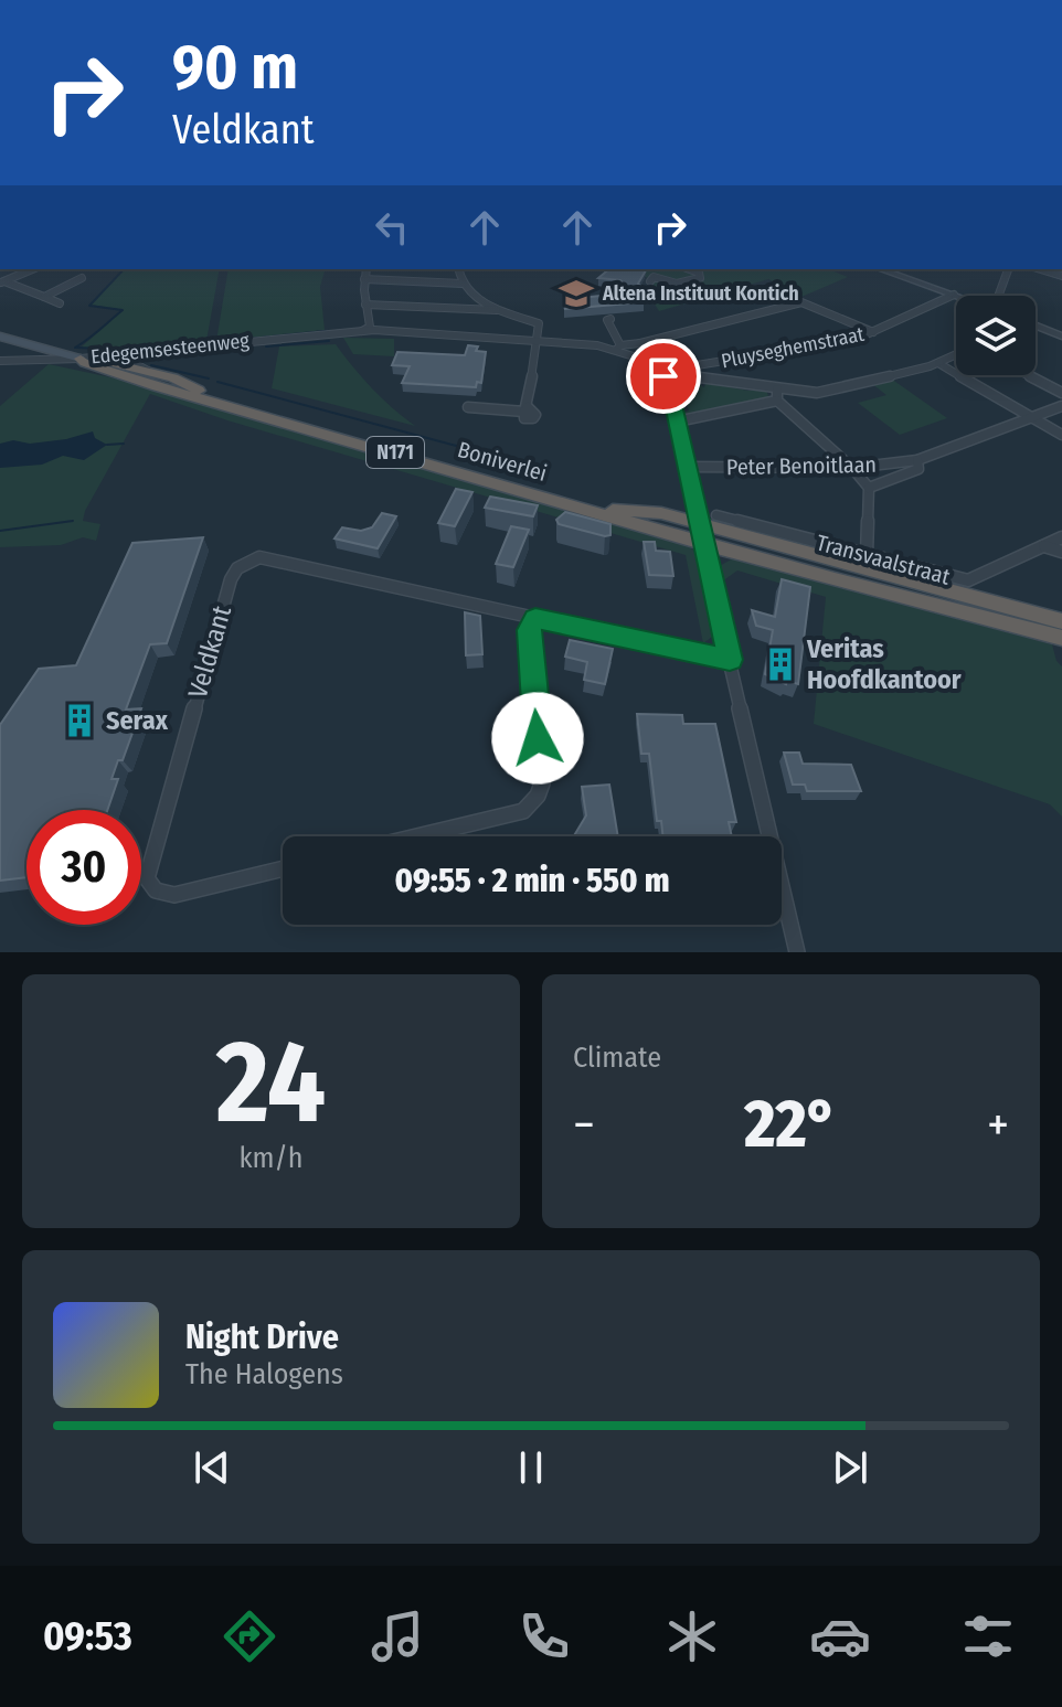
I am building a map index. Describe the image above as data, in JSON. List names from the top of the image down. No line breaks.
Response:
{"streets":{"highway":["N171","Boniverlei"],"street":["Pluyseghemstraat","Edegemsesteenweg","Peter Benoitlaan","Transvaalstraat","Veldkant"]},"crossings":[["Pluyseghemstraat","Edegemsesteenweg"],["Edegemsesteenweg","Boniverlei"],["N171","Boniverlei"]],"places":{"school or university":["Altena Instituut Kontich"],"building":["Veritas Hoofdkantoor","Serax"]},"page":{"turn":["90 m","Veldkant"],"limit":"30","trip":"09:55 · 2 min · 550 m","tile":[["24","km/h"],"Climate"],"heat":["−","22°","+"],"song":["Night Drive","The Halogens"],"tabs":"09:53"}}
